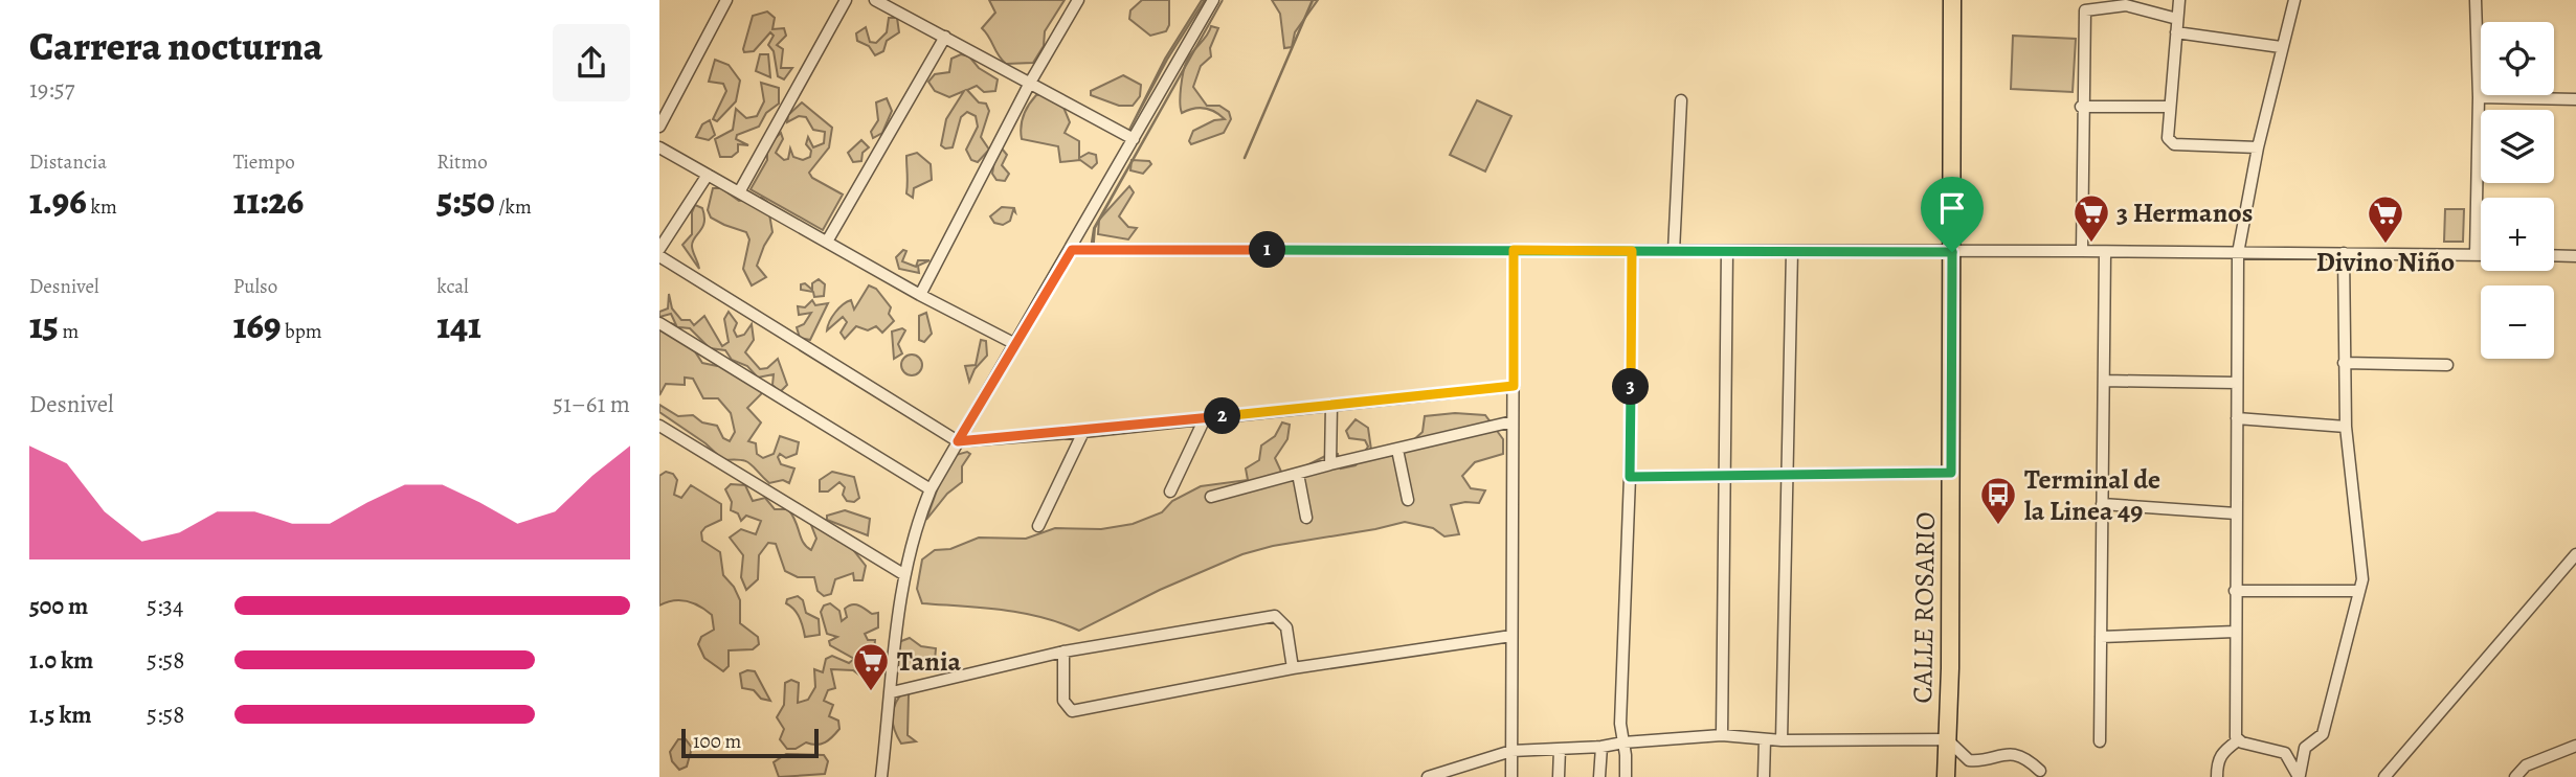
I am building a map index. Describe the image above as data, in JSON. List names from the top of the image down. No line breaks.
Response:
{"streets":{"main road":["CALLE ROSARIO"]},"places":{"supermarket":["3 Hermanos","Divino Niño","Tania"],"bus stop":["Terminal de la Linea 49"]},"scale_bar":"100 m","page":{"heading":["Carrera nocturna","19:57"],"map_buttons":["+","−"],"stats":[["Distancia","1.96 km"],["Tiempo","11:26"],["Ritmo","5:50 /km"],["Desnivel","15 m"],["Pulso","169 bpm"],["kcal","141"]],"pins":["1","3","2"],"chart":["Desnivel","51–61 m"],"list":[{"name":"500 m","note":"5:34"},{"name":"1.0 km","note":"5:58"},{"name":"1.5 km","note":"5:58"}],"scale":"100 m"}}
